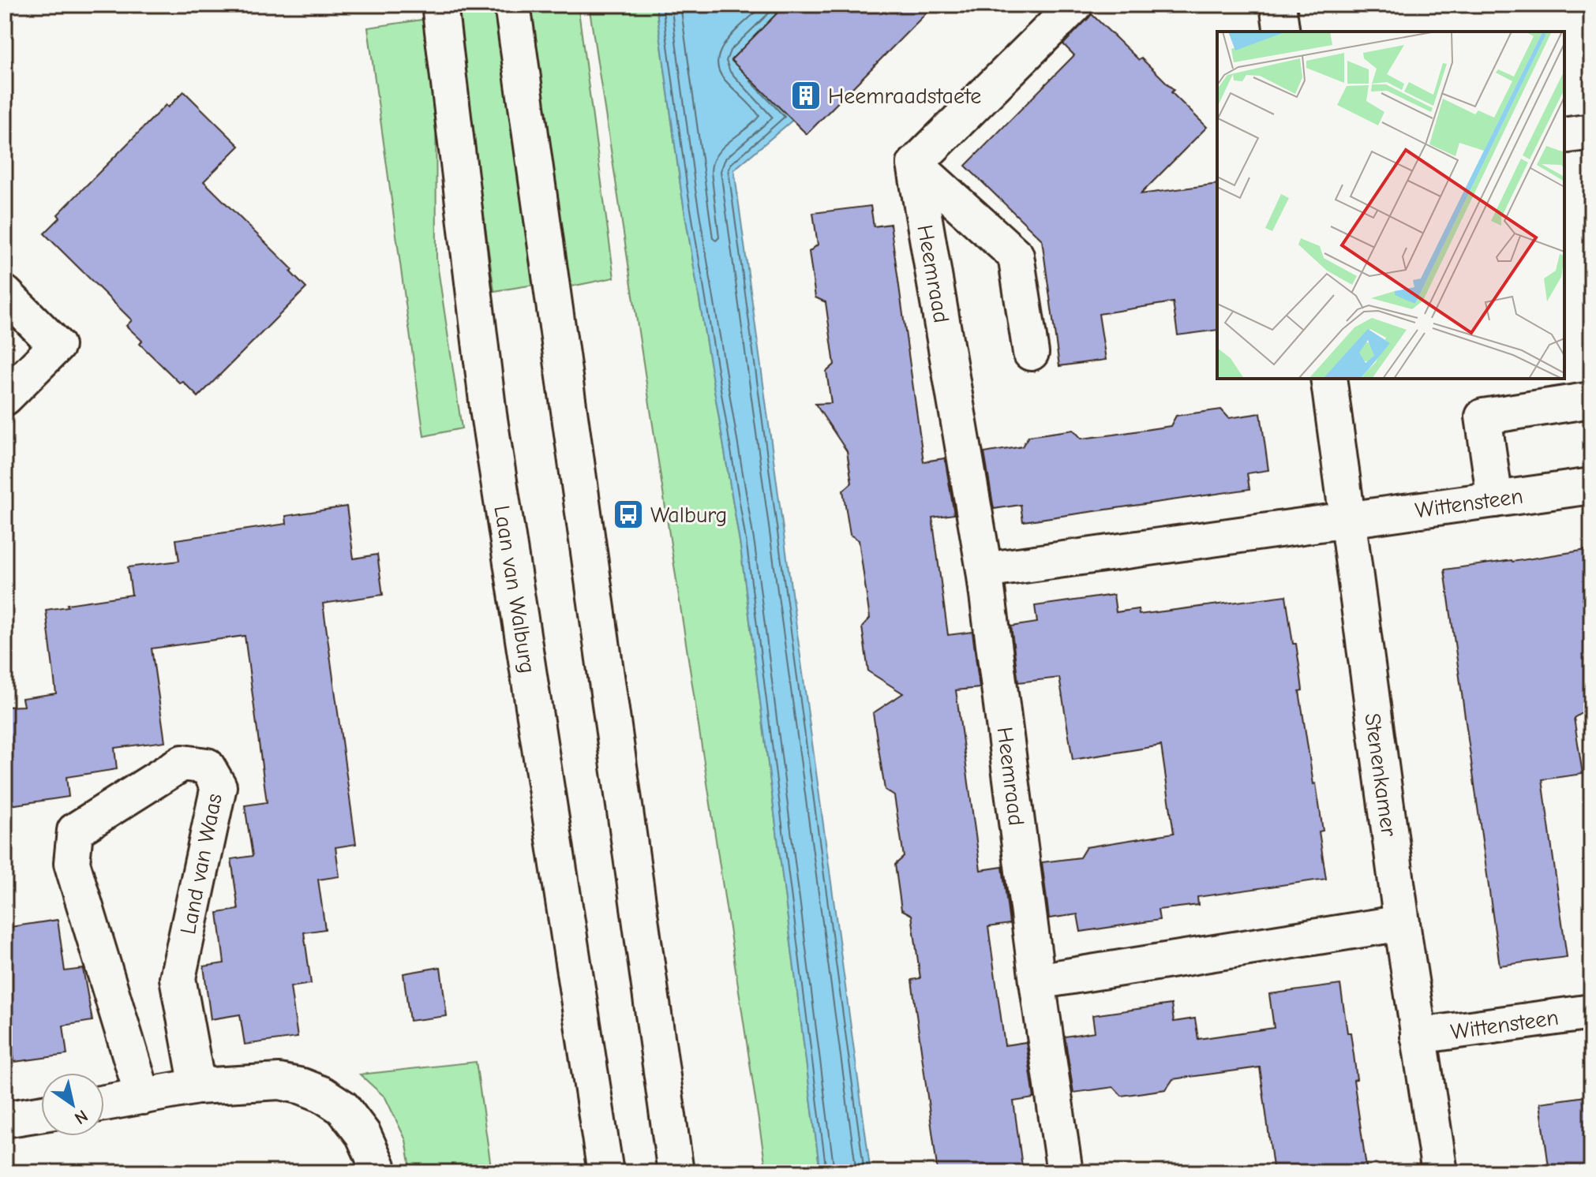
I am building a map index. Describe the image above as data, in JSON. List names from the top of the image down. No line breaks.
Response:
{"streets":{"street":["Heemraad","Wittensteen","Laan van Walburg","Stenenkamer","Land van Waas"]},"crossings":[["Wittensteen","Stenenkamer"]],"places":{"building":["Heemraadstaete"],"bus stop":["Walburg"]},"north":"bottom right"}
